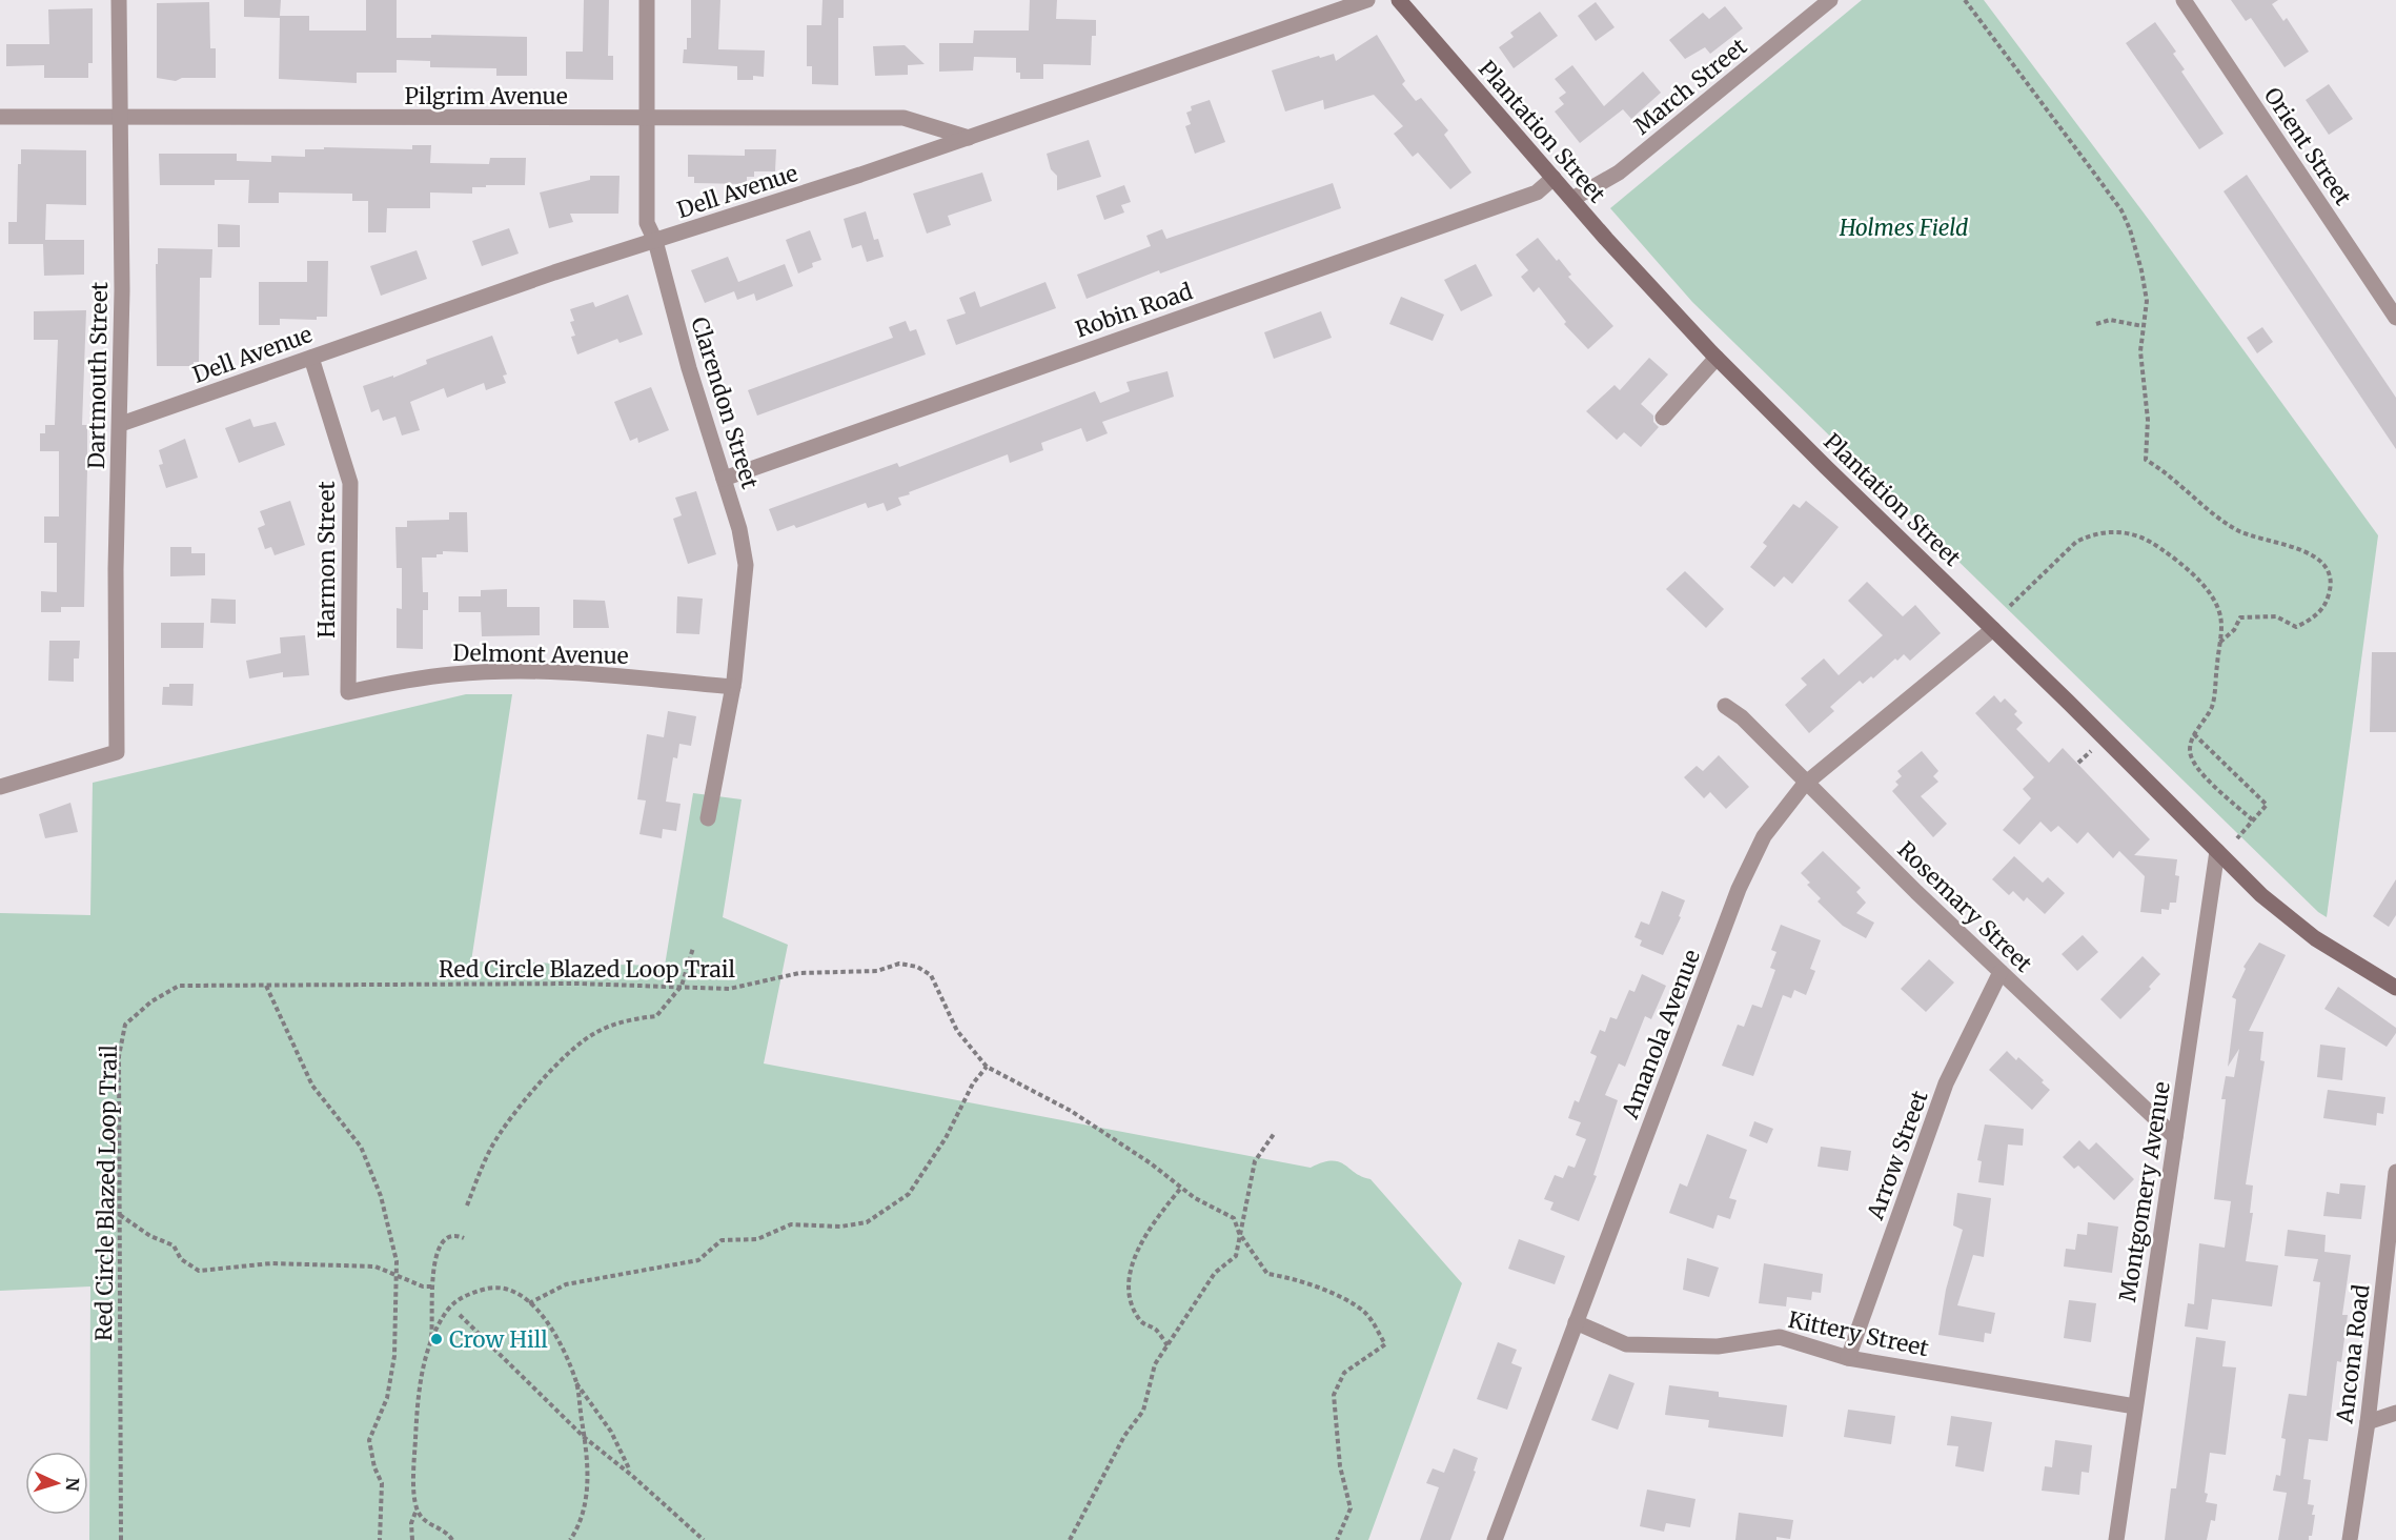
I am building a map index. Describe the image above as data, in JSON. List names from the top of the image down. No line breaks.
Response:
{"streets":{"street":["March Street","Pilgrim Avenue","Plantation Street","Orient Street","Dell Avenue","Robin Road","Dartmouth Street","Clarendon Street","Harmon Street","Delmont Avenue","Rosemary Street","Amanola Avenue","Arrow Street","Montgomery Avenue","Kittery Street","Ancona Road"],"path":["Red Circle Blazed Loop Trail"]},"crossings":[["March Street","Plantation Street"],["Pilgrim Avenue","Dell Avenue"],["Pilgrim Avenue","Dartmouth Street"],["Pilgrim Avenue","Clarendon Street"],["Plantation Street","Robin Road"],["Plantation Street","Amanola Avenue"],["Plantation Street","Montgomery Avenue"],["Dell Avenue","Dartmouth Street"],["Dell Avenue","Clarendon Street"],["Dell Avenue","Harmon Street"],["Robin Road","Clarendon Street"],["Clarendon Street","Delmont Avenue"],["Harmon Street","Delmont Avenue"],["Rosemary Street","Amanola Avenue"],["Rosemary Street","Arrow Street"],["Rosemary Street","Montgomery Avenue"],["Amanola Avenue","Kittery Street"],["Arrow Street","Kittery Street"],["Montgomery Avenue","Kittery Street"]],"parks":["Holmes Field"],"places":["Crow Hill"],"north":"right"}
